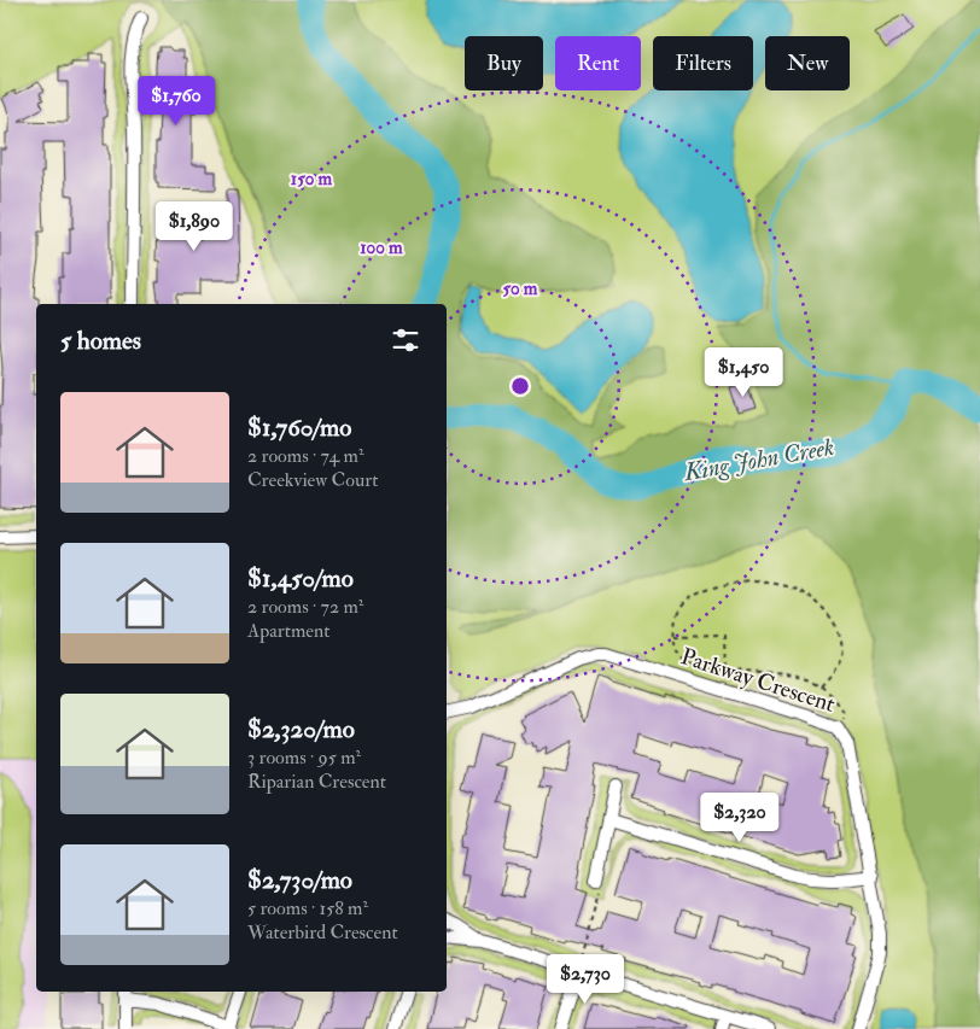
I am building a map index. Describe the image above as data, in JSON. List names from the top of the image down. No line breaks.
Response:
{"streets":{"street":["Parkway Crescent"]},"water":["King John Creek"],"page":{"chip":["Buy","Rent","Filters","New"],"price":["$1,760","$1,890","$1,450","$2,320","$2,730"],"heading":"5 homes","list":[{"name":"$1,760/mo","note":"2 rooms · 74 m² · Creekview Court"},{"name":"$1,450/mo","note":"2 rooms · 72 m² · Apartment"},{"name":"$2,320/mo","note":"3 rooms · 95 m² · Riparian Crescent"},{"name":"$2,730/mo","note":"5 rooms · 158 m² · Waterbird Crescent"}]},"rings":["150 m","100 m","50 m"]}
